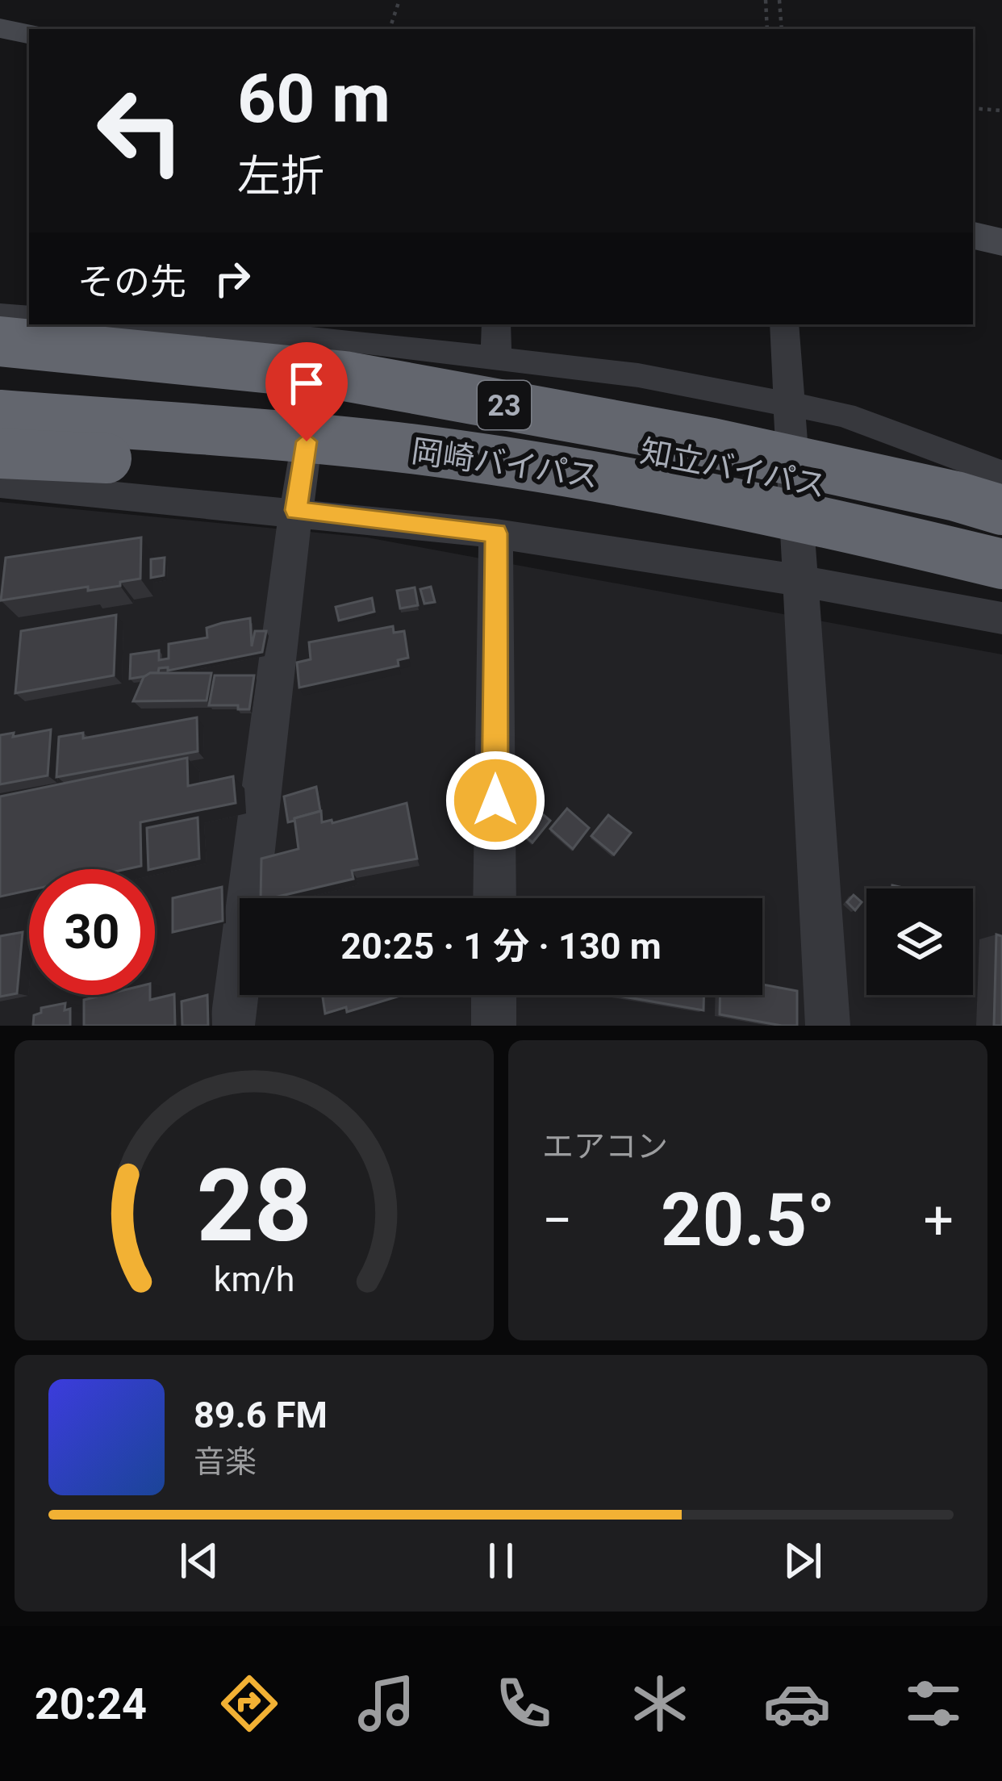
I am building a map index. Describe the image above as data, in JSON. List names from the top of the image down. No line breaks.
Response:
{"streets":{"highway":["23","岡崎バイパス","知立バイパス"]},"crossings":[["23","岡崎バイパス"]],"page":{"turn":["60 m","左折"],"then":"その先","limit":"30","trip":"20:25 · 1 分 · 130 m","tile":"エアコン","heat":["−","20.5°","+"],"song":["89.6 FM","音楽"],"tabs":"20:24","gauge":["28","km/h"]}}
